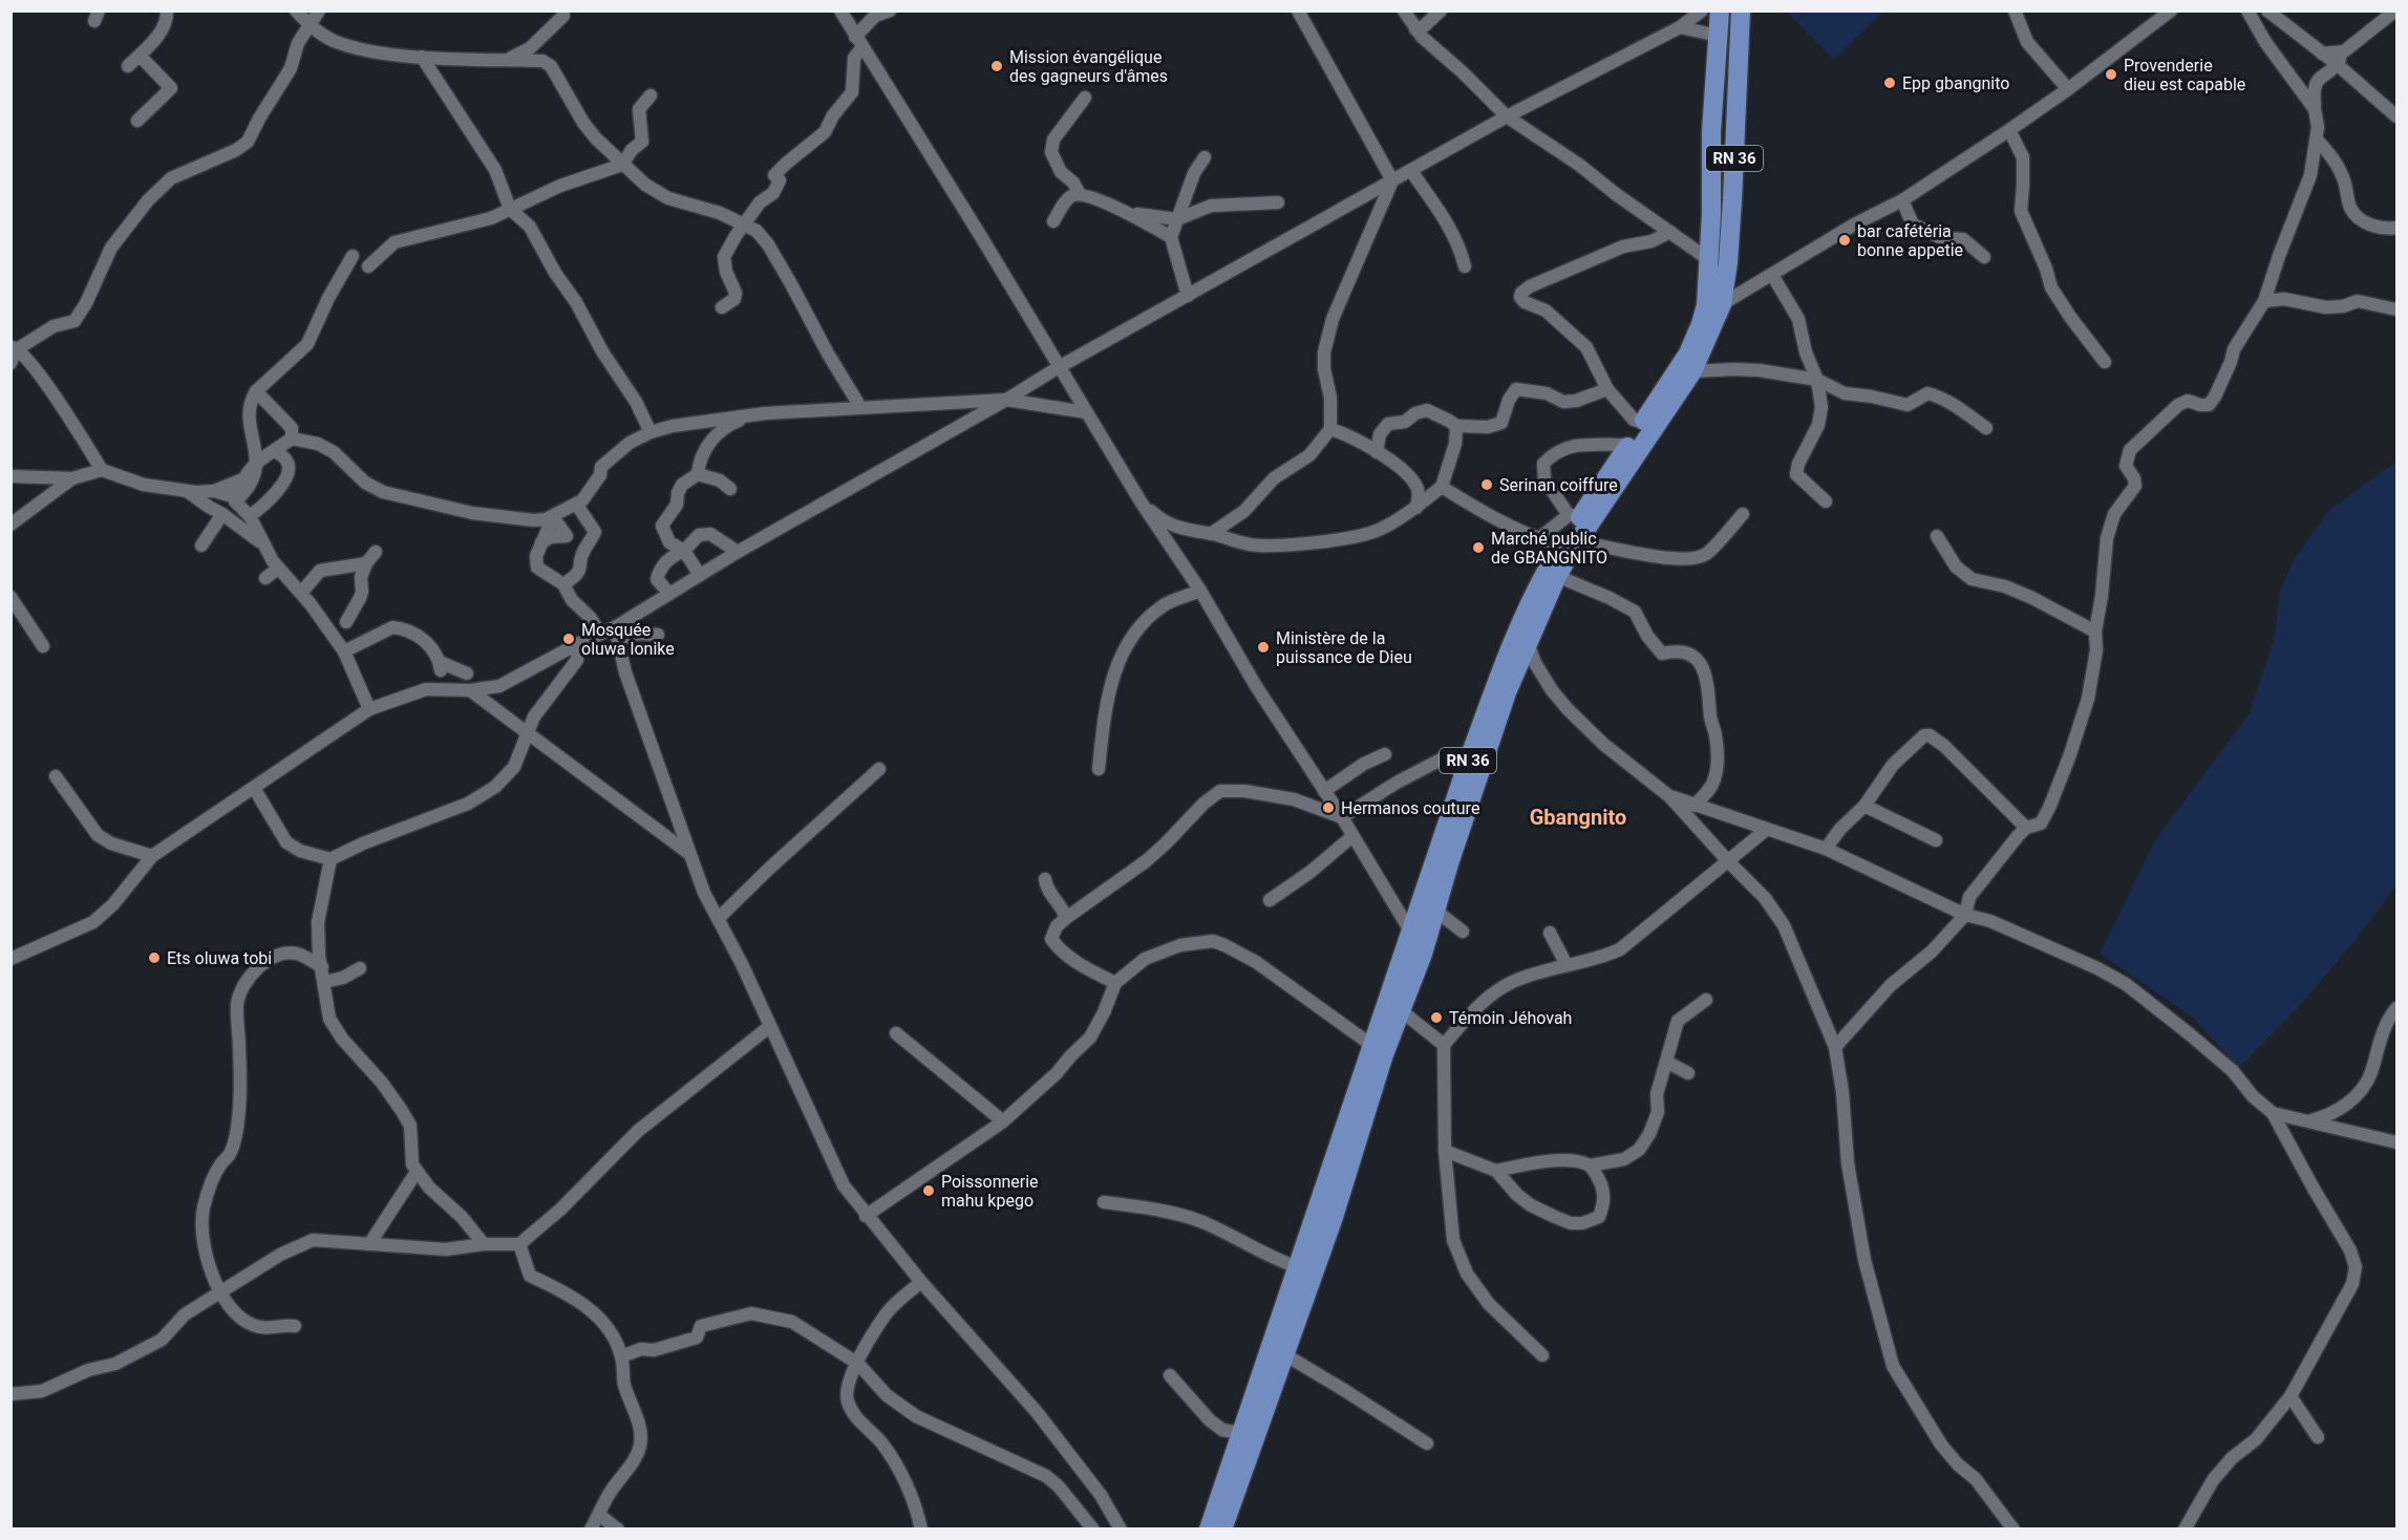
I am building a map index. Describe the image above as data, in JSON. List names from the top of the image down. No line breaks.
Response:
{"streets":{"main road":["RN 36"]},"districts":["Gbangnito"],"places":["Mission évangélique des gagneurs d'âmes","Provenderie dieu est capable","Epp gbangnito","bar cafétéria bonne appetie","Serinan coiffure","Marché public de GBANGNITO","Mosquée oluwa lonike","Ministère de la puissance de Dieu","Hermanos couture","Ets oluwa tobi","Témoin Jéhovah","Poissonnerie mahu kpego"]}
